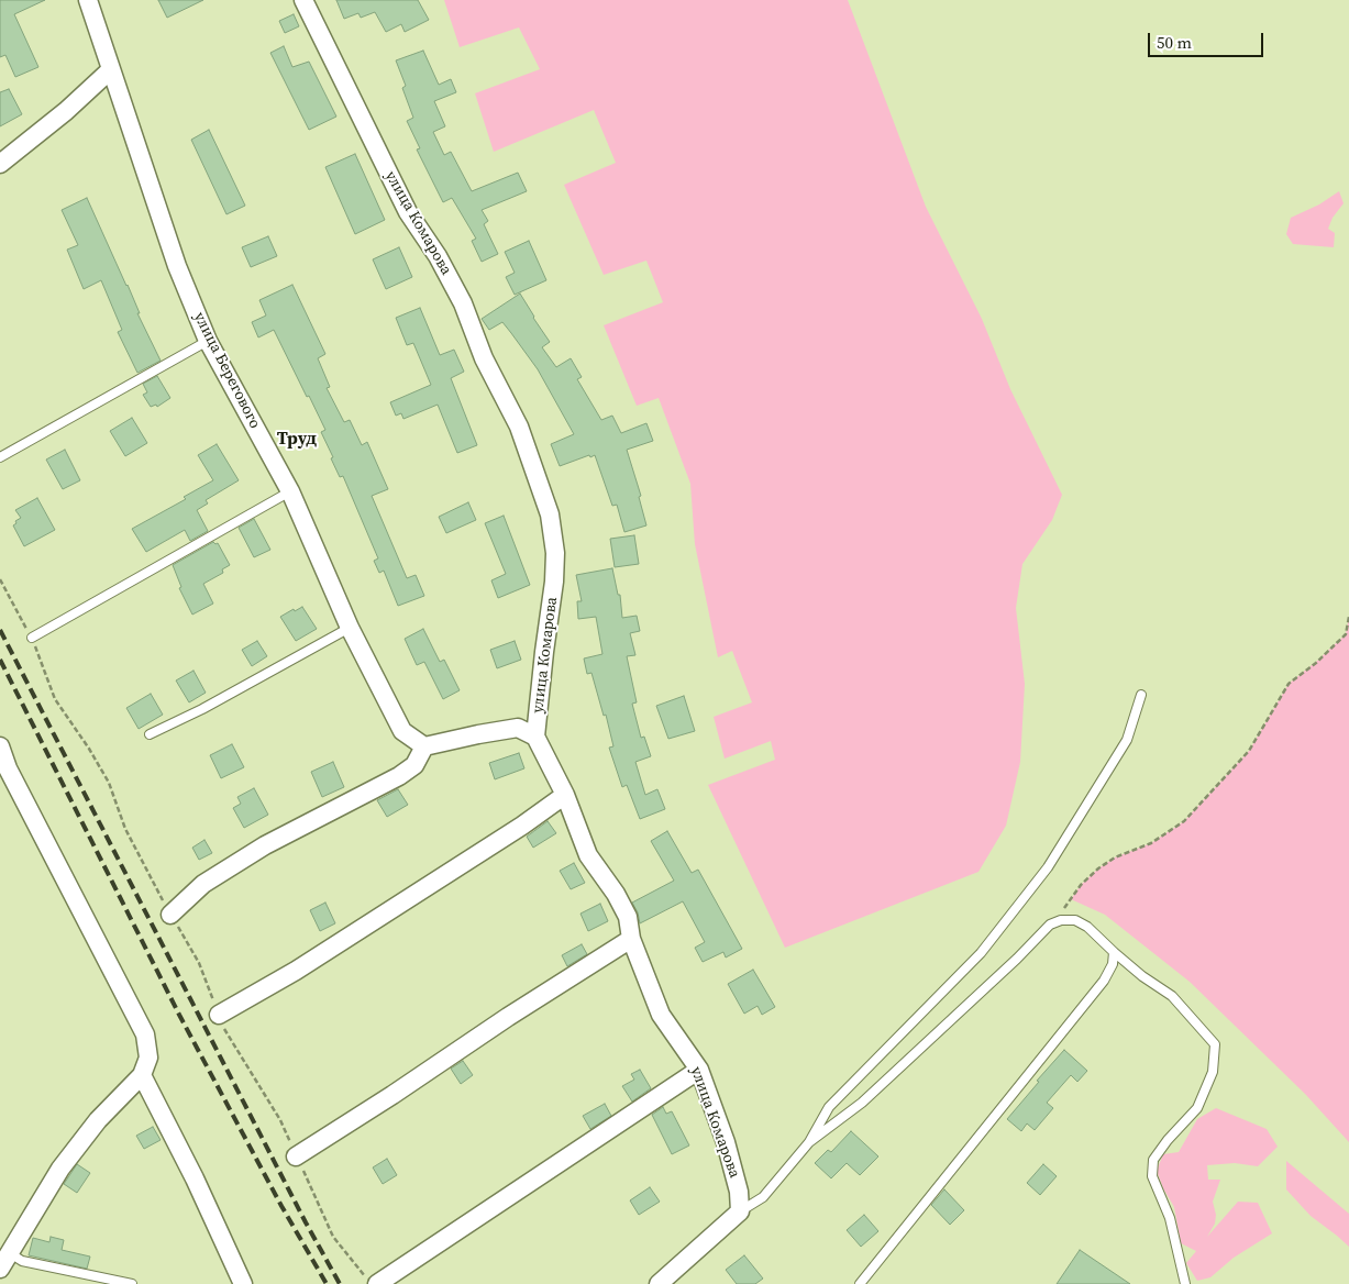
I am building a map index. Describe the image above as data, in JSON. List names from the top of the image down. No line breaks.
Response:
{"streets":{"street":["улица Комарова","улица Берегового"]},"districts":["Труд"],"scale_bar":"50 m"}
